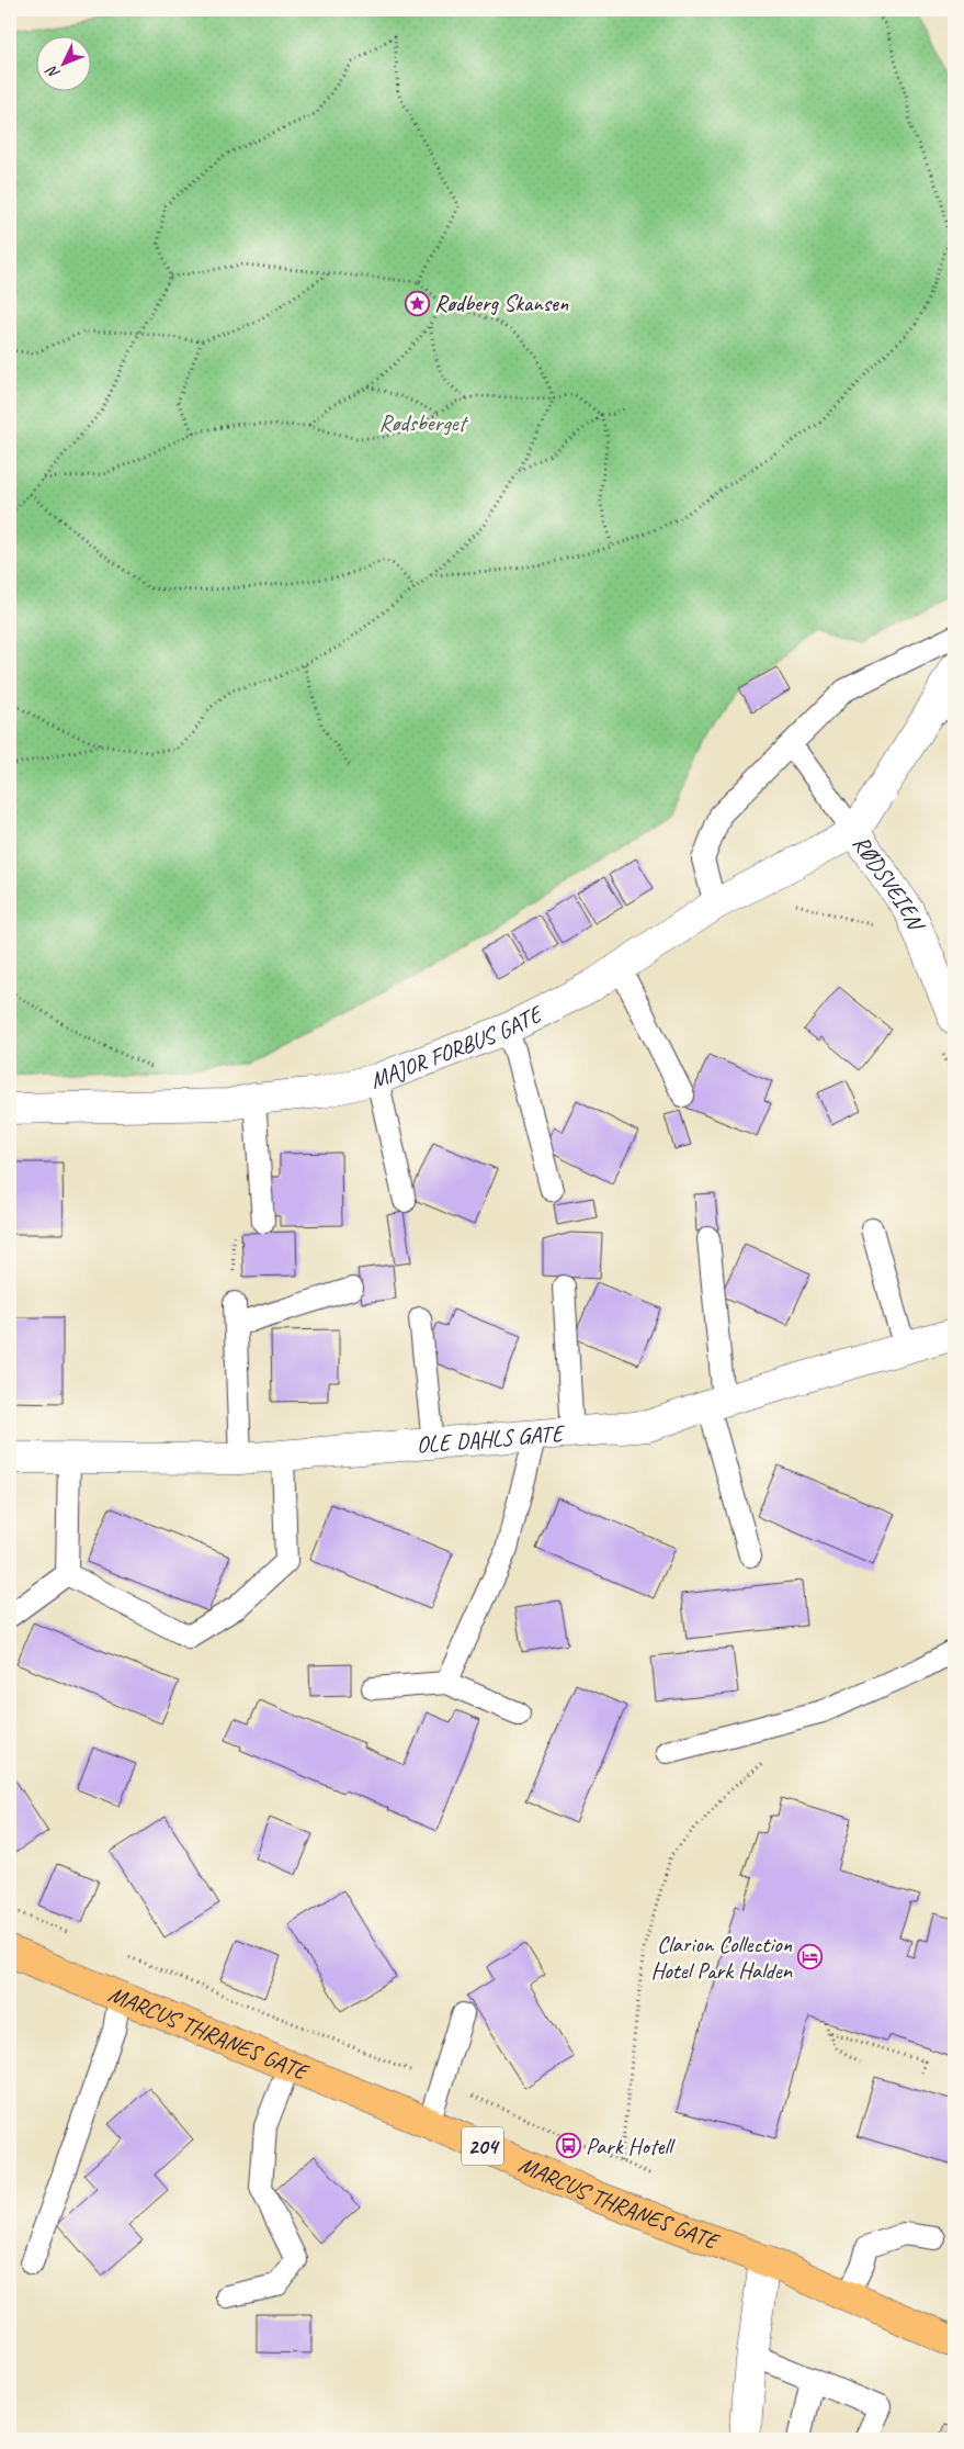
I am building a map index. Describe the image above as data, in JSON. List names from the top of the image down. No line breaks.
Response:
{"streets":{"highway":["MARCUS THRANES GATE","204"],"street":["RØDSVEIEN","MAJOR FORBUS GATE","OLE DAHLS GATE"]},"crossings":[["RØDSVEIEN","MAJOR FORBUS GATE"]],"parks":["Rødsberget"],"places":{"place":["Rødberg Skansen"],"hotel":["Clarion Collection Hotel Park Halden"],"bus stop":["Park Hotell"]},"north":"bottom left"}
